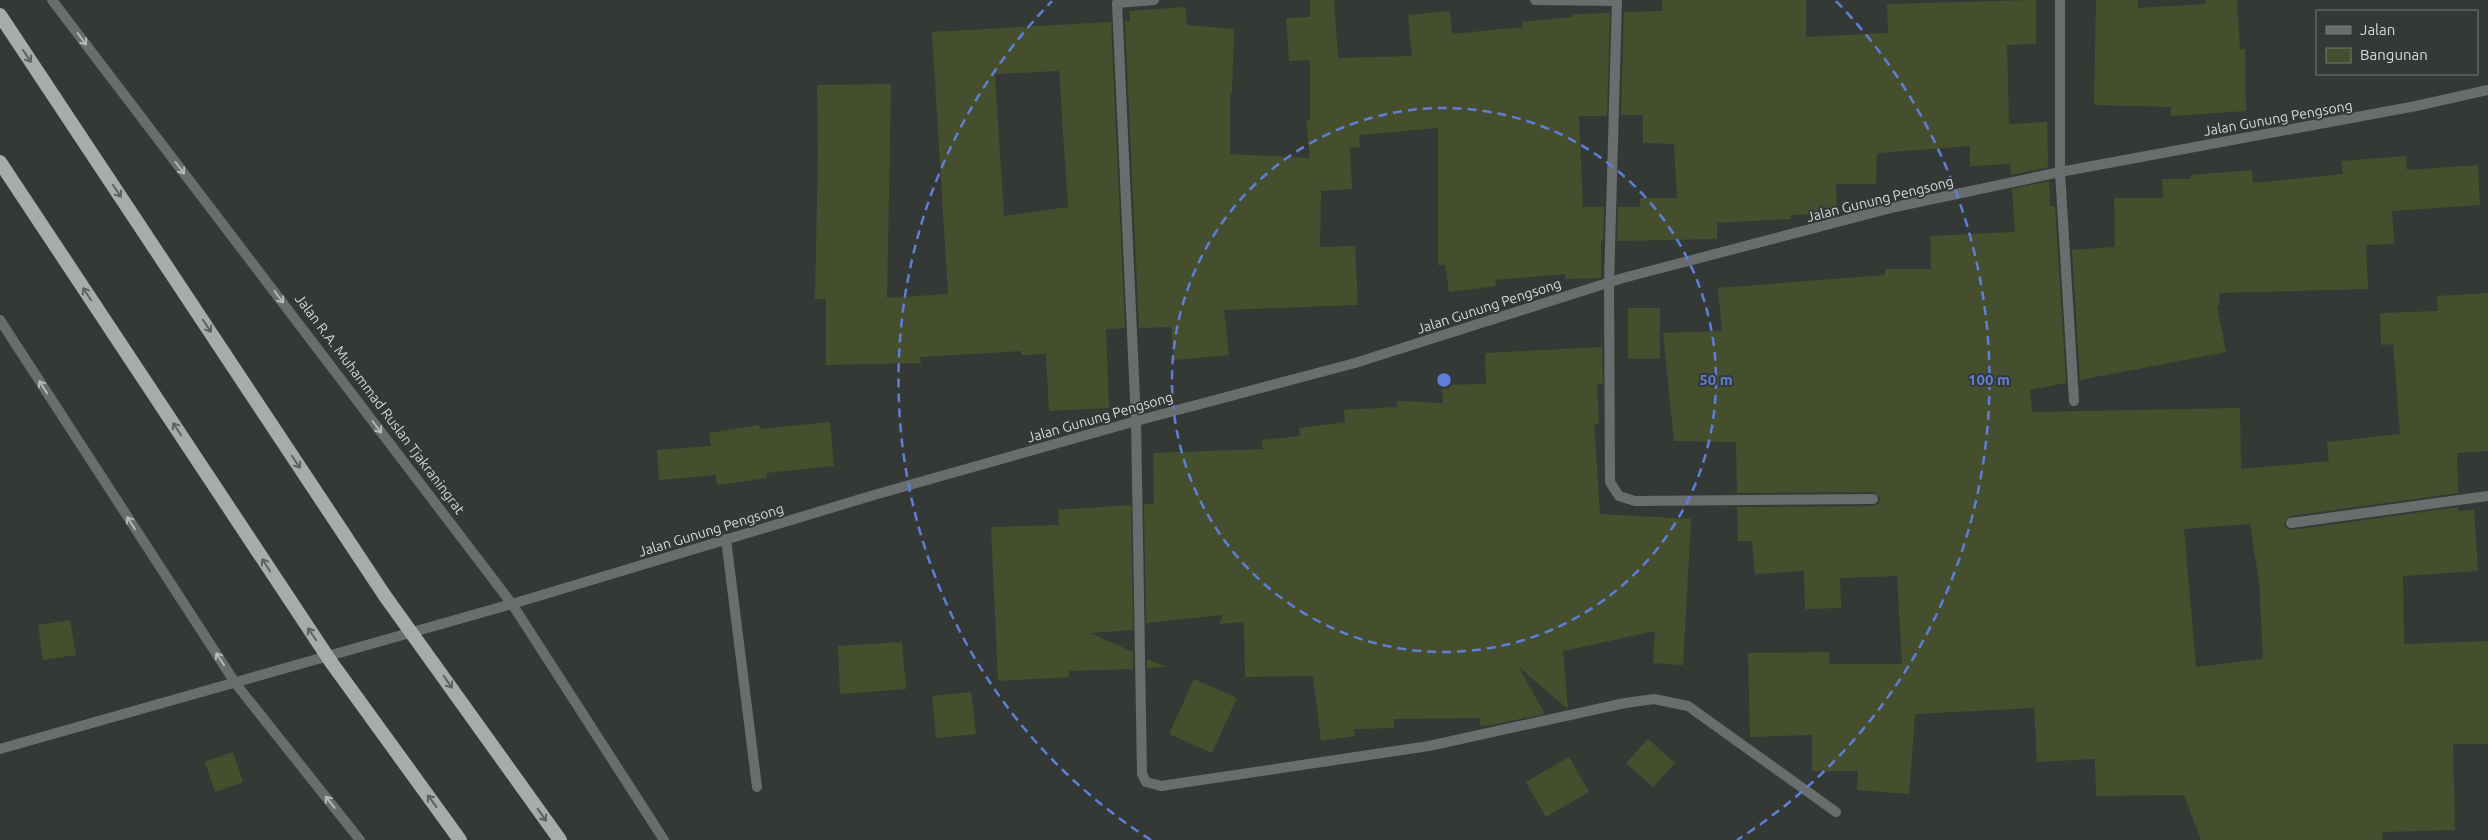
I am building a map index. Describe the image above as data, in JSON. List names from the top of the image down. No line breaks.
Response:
{"streets":{"street":["Jalan Gunung Pengsong","Jalan R.A. Muhammad Ruslan Tjakraningrat"]},"crossings":[["Jalan Gunung Pengsong","Jalan R.A. Muhammad Ruslan Tjakraningrat"]],"one_way":["Jalan R.A. Muhammad Ruslan Tjakraningrat"],"legend":["Jalan","Bangunan"],"rings":["50 m","100 m"]}
